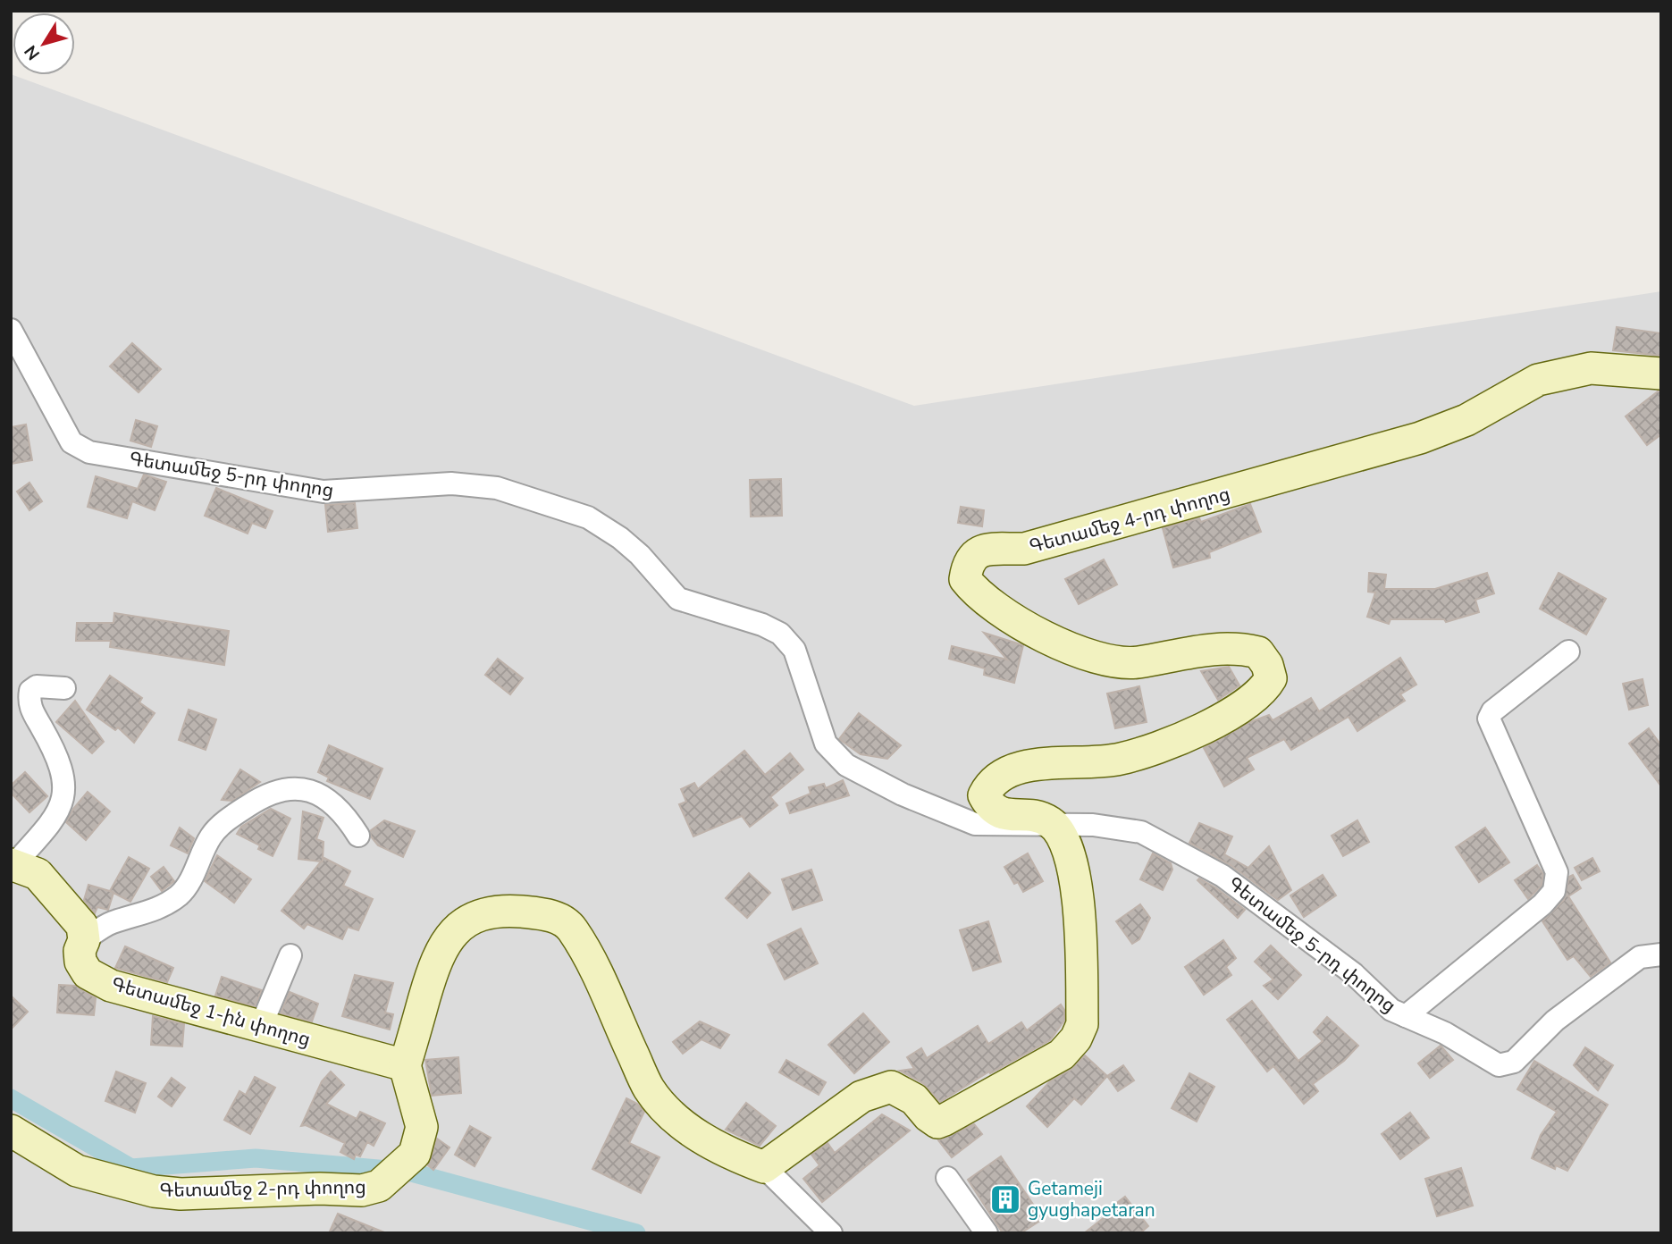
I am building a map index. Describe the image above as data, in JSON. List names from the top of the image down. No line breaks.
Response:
{"streets":{"street":["Գետամեջ 5-րդ փողոց","Գետամեջ 4-րդ փողոց","Գետամեջ 1-ին փողոց","Գետամեջ 2-րդ փողոց"]},"crossings":[["Գետամեջ 5-րդ փողոց","Գետամեջ 4-րդ փողոց"],["Գետամեջ 1-ին փողոց","Գետամեջ 2-րդ փողոց"]],"places":{"building":["Getameji gyughapetaran"]},"north":"bottom left"}
